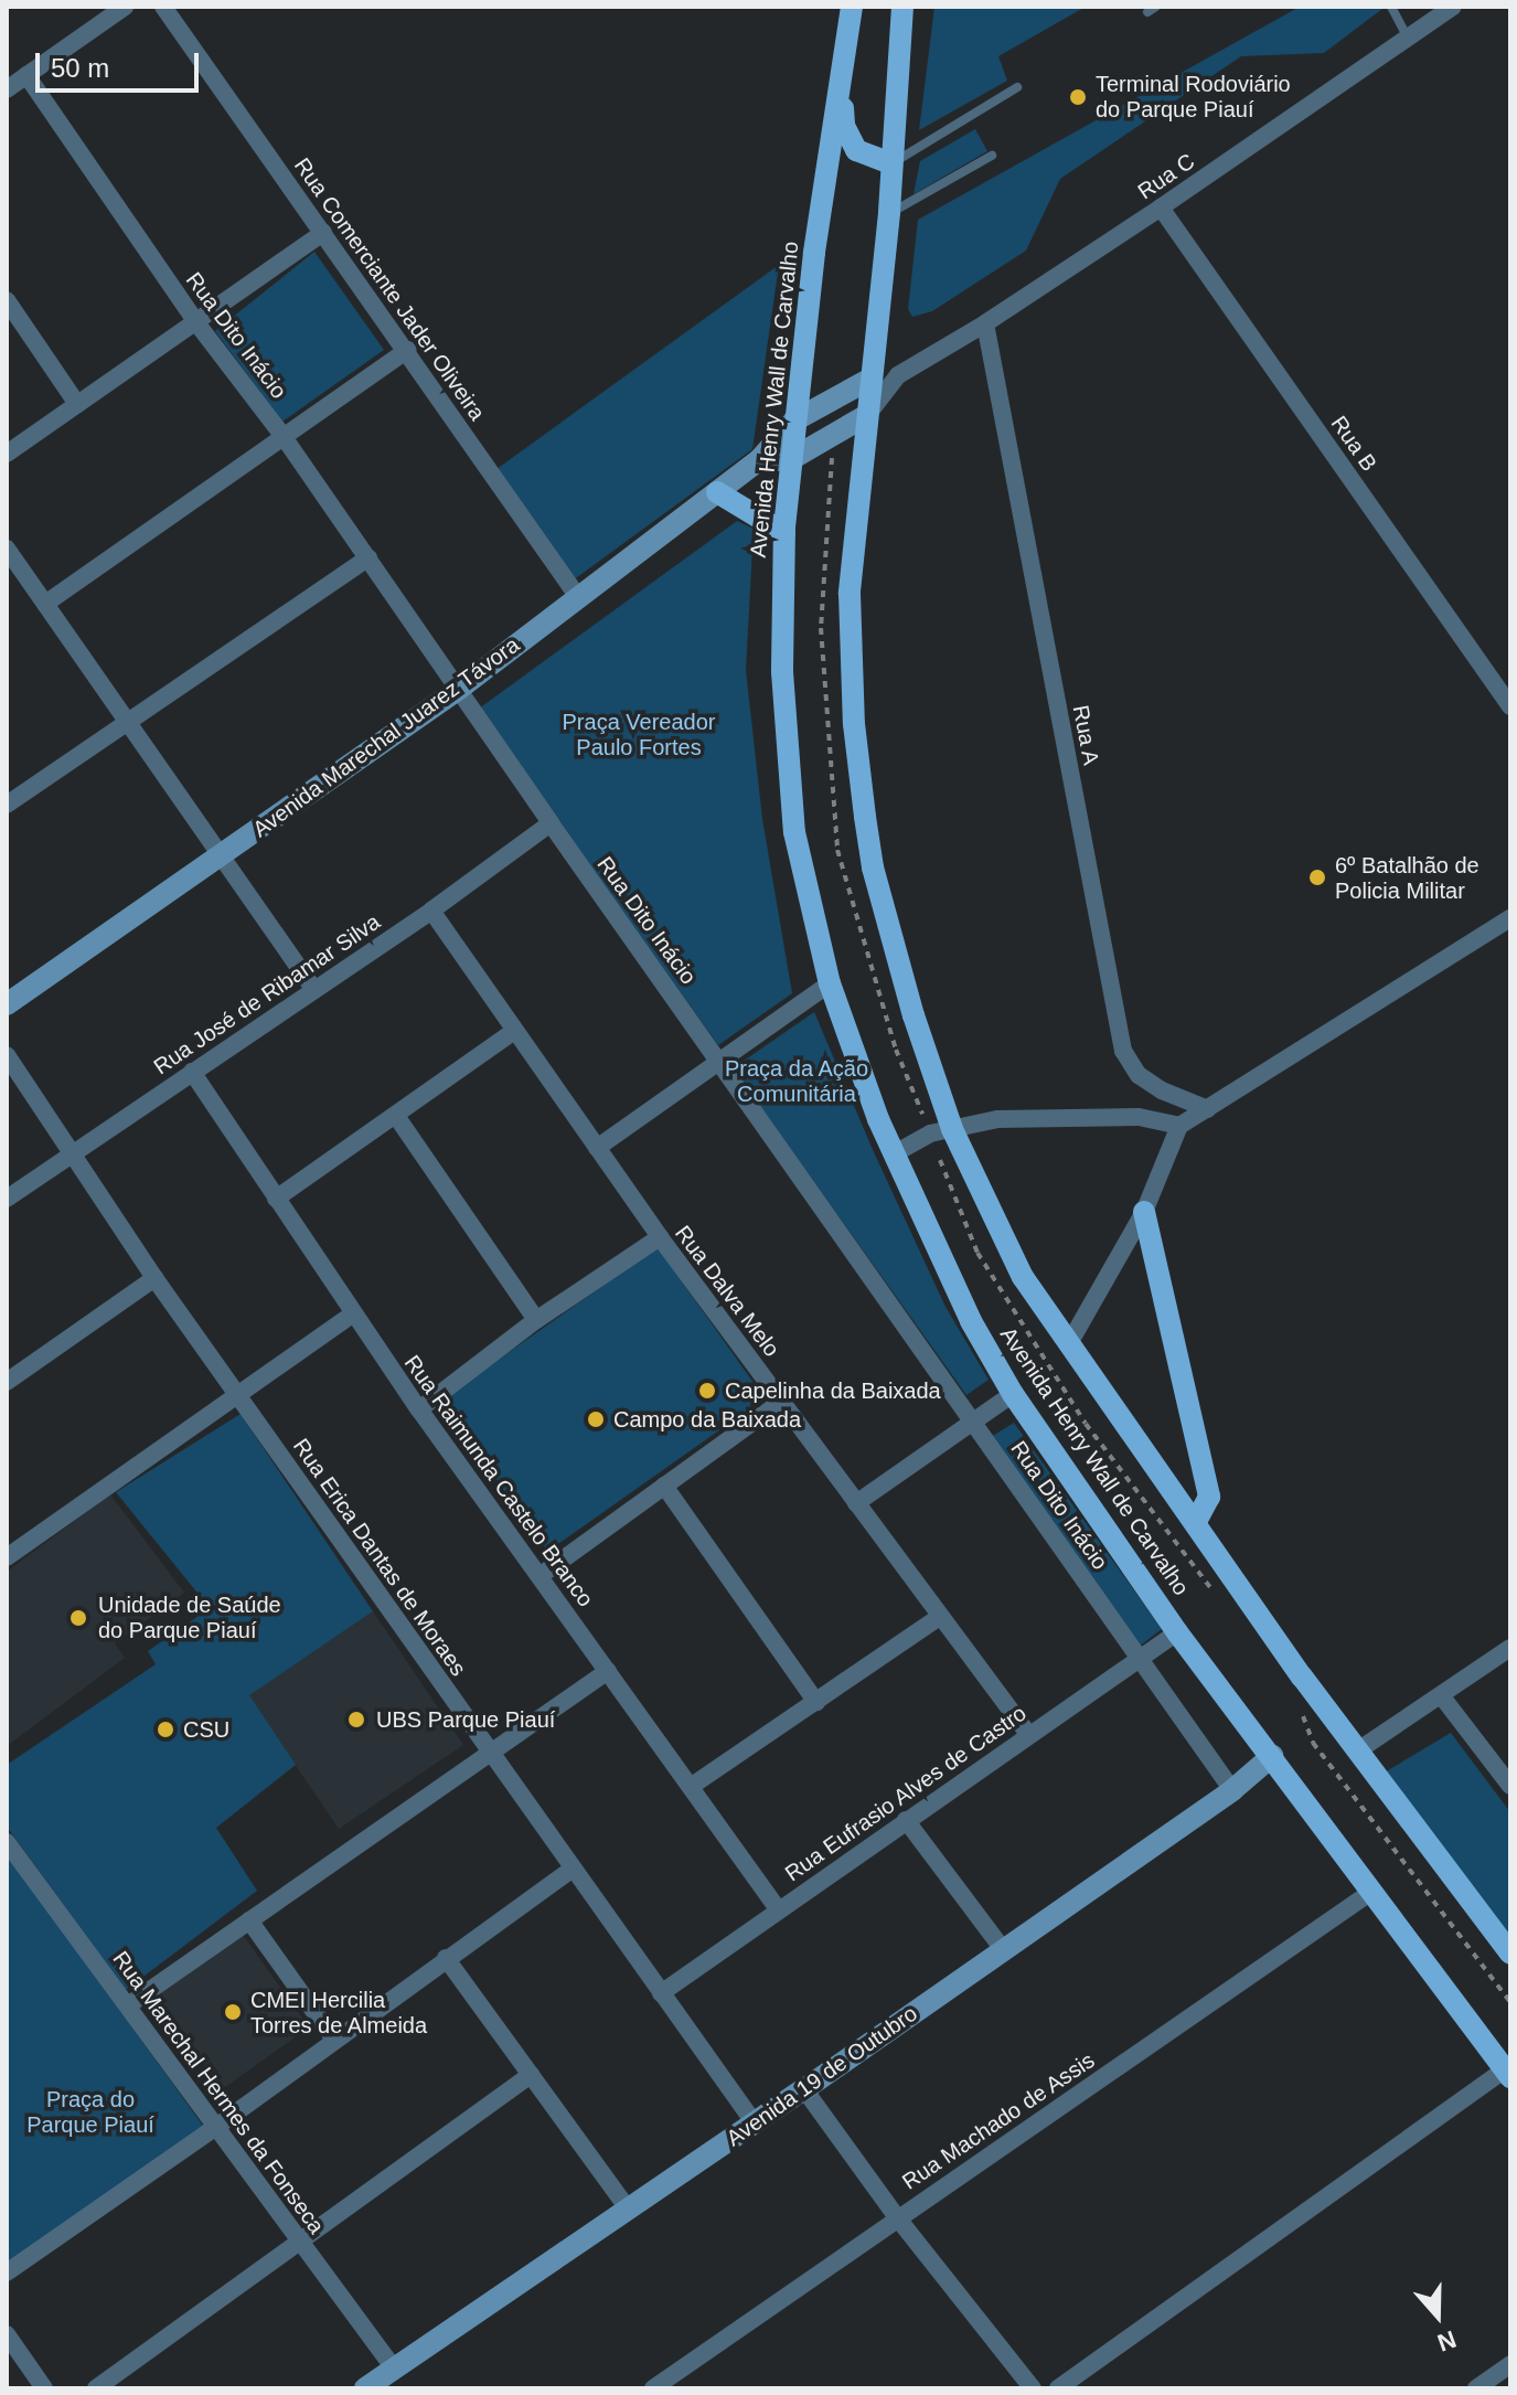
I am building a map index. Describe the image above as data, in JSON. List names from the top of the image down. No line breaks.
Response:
{"streets":{"main road":["Avenida Henry Wall de Carvalho"],"street":["Rua C","Rua Comerciante Jader Oliveira","Rua Dito Inácio","Rua B","Rua A","Avenida Marechal Juarez Távora","Rua José de Ribamar Silva","Rua Dalva Melo","Rua Raimunda Castelo Branco","Rua Erica Dantas de Moraes","Rua Eufrasio Alves de Castro","Avenida 19 de Outubro","Rua Marechal Hermes da Fonseca","Rua Machado de Assis"]},"crossings":[["Rua C","Avenida Henry Wall de Carvalho"],["Rua C","Rua B"],["Rua C","Rua A"],["Rua C","Avenida Marechal Juarez Távora"],["Rua Comerciante Jader Oliveira","Avenida Marechal Juarez Távora"],["Rua Dito Inácio","Avenida Marechal Juarez Távora"],["Rua Dito Inácio","Rua José de Ribamar Silva"],["Rua Dito Inácio","Rua Eufrasio Alves de Castro"],["Rua Dito Inácio","Avenida 19 de Outubro"],["Avenida Henry Wall de Carvalho","Avenida Marechal Juarez Távora"],["Avenida Henry Wall de Carvalho","Rua Eufrasio Alves de Castro"],["Avenida Henry Wall de Carvalho","Avenida 19 de Outubro"],["Avenida Henry Wall de Carvalho","Rua Machado de Assis"],["Rua José de Ribamar Silva","Rua Dalva Melo"],["Rua José de Ribamar Silva","Rua Raimunda Castelo Branco"],["Rua José de Ribamar Silva","Rua Erica Dantas de Moraes"],["Rua Dalva Melo","Rua Eufrasio Alves de Castro"],["Rua Raimunda Castelo Branco","Rua Eufrasio Alves de Castro"],["Rua Erica Dantas de Moraes","Rua Eufrasio Alves de Castro"],["Rua Erica Dantas de Moraes","Avenida 19 de Outubro"],["Avenida 19 de Outubro","Rua Marechal Hermes da Fonseca"]],"parks":["Praça Vereador Paulo Fortes","Praça da Ação Comunitária","Praça do Parque Piauí"],"places":["Terminal Rodoviário do Parque Piauí","6º Batalhão de Policia Militar","Capelinha da Baixada","Campo da Baixada","Unidade de Saúde do Parque Piauí","UBS Parque Piauí","CSU","CMEI Hercilia Torres de Almeida"],"scale_bar":"50 m","north":"bottom"}
